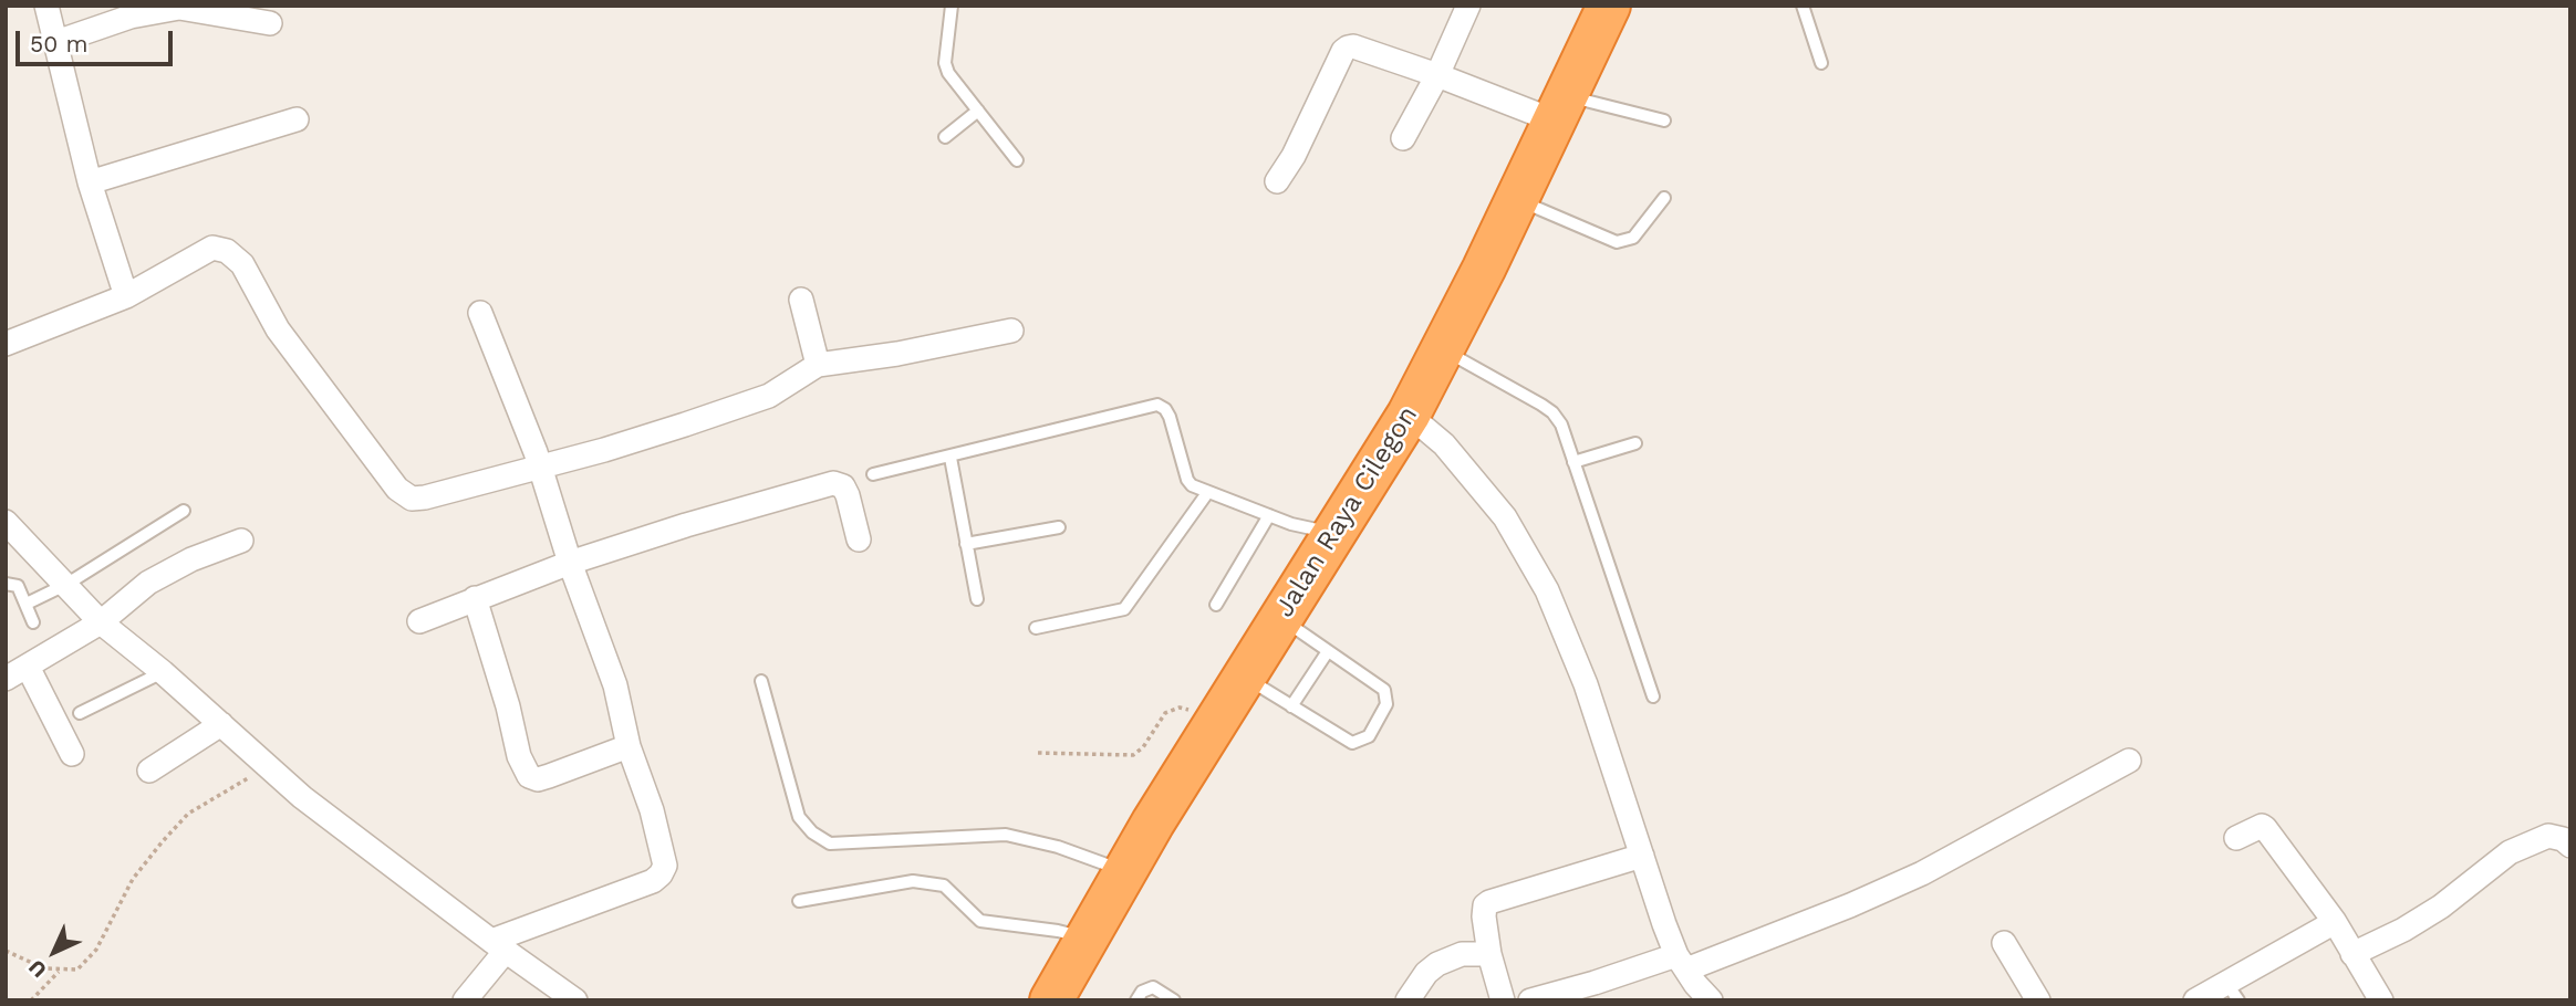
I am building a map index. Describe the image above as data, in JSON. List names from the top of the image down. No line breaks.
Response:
{"streets":{"highway":["Jalan Raya Cilegon"]},"scale_bar":"50 m","north":"bottom left"}
